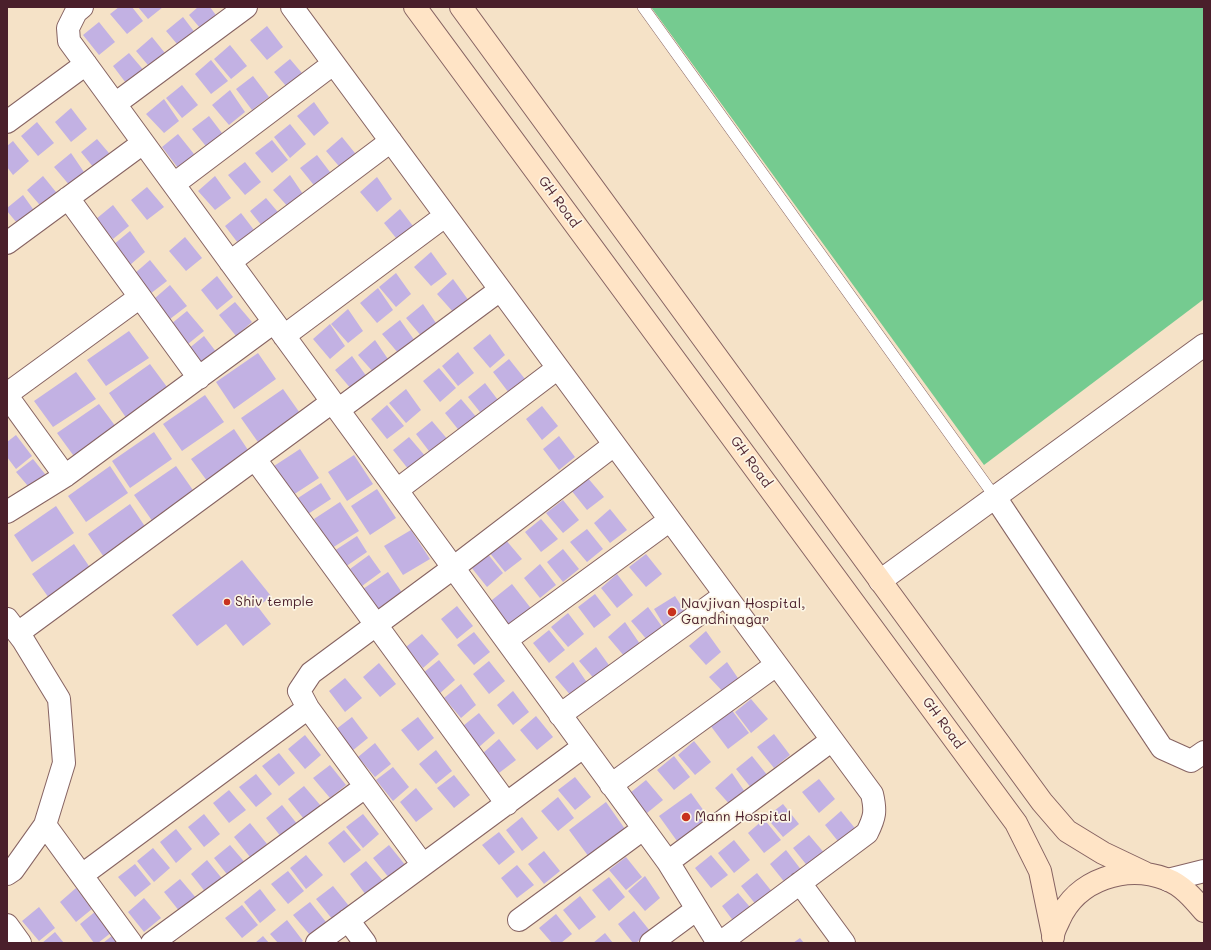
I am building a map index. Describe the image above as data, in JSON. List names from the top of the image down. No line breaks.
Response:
{"streets":{"main road":["GH Road"]},"places":["Shiv temple","Navjivan Hospital, Gandhinagar","Mann Hospital"]}
